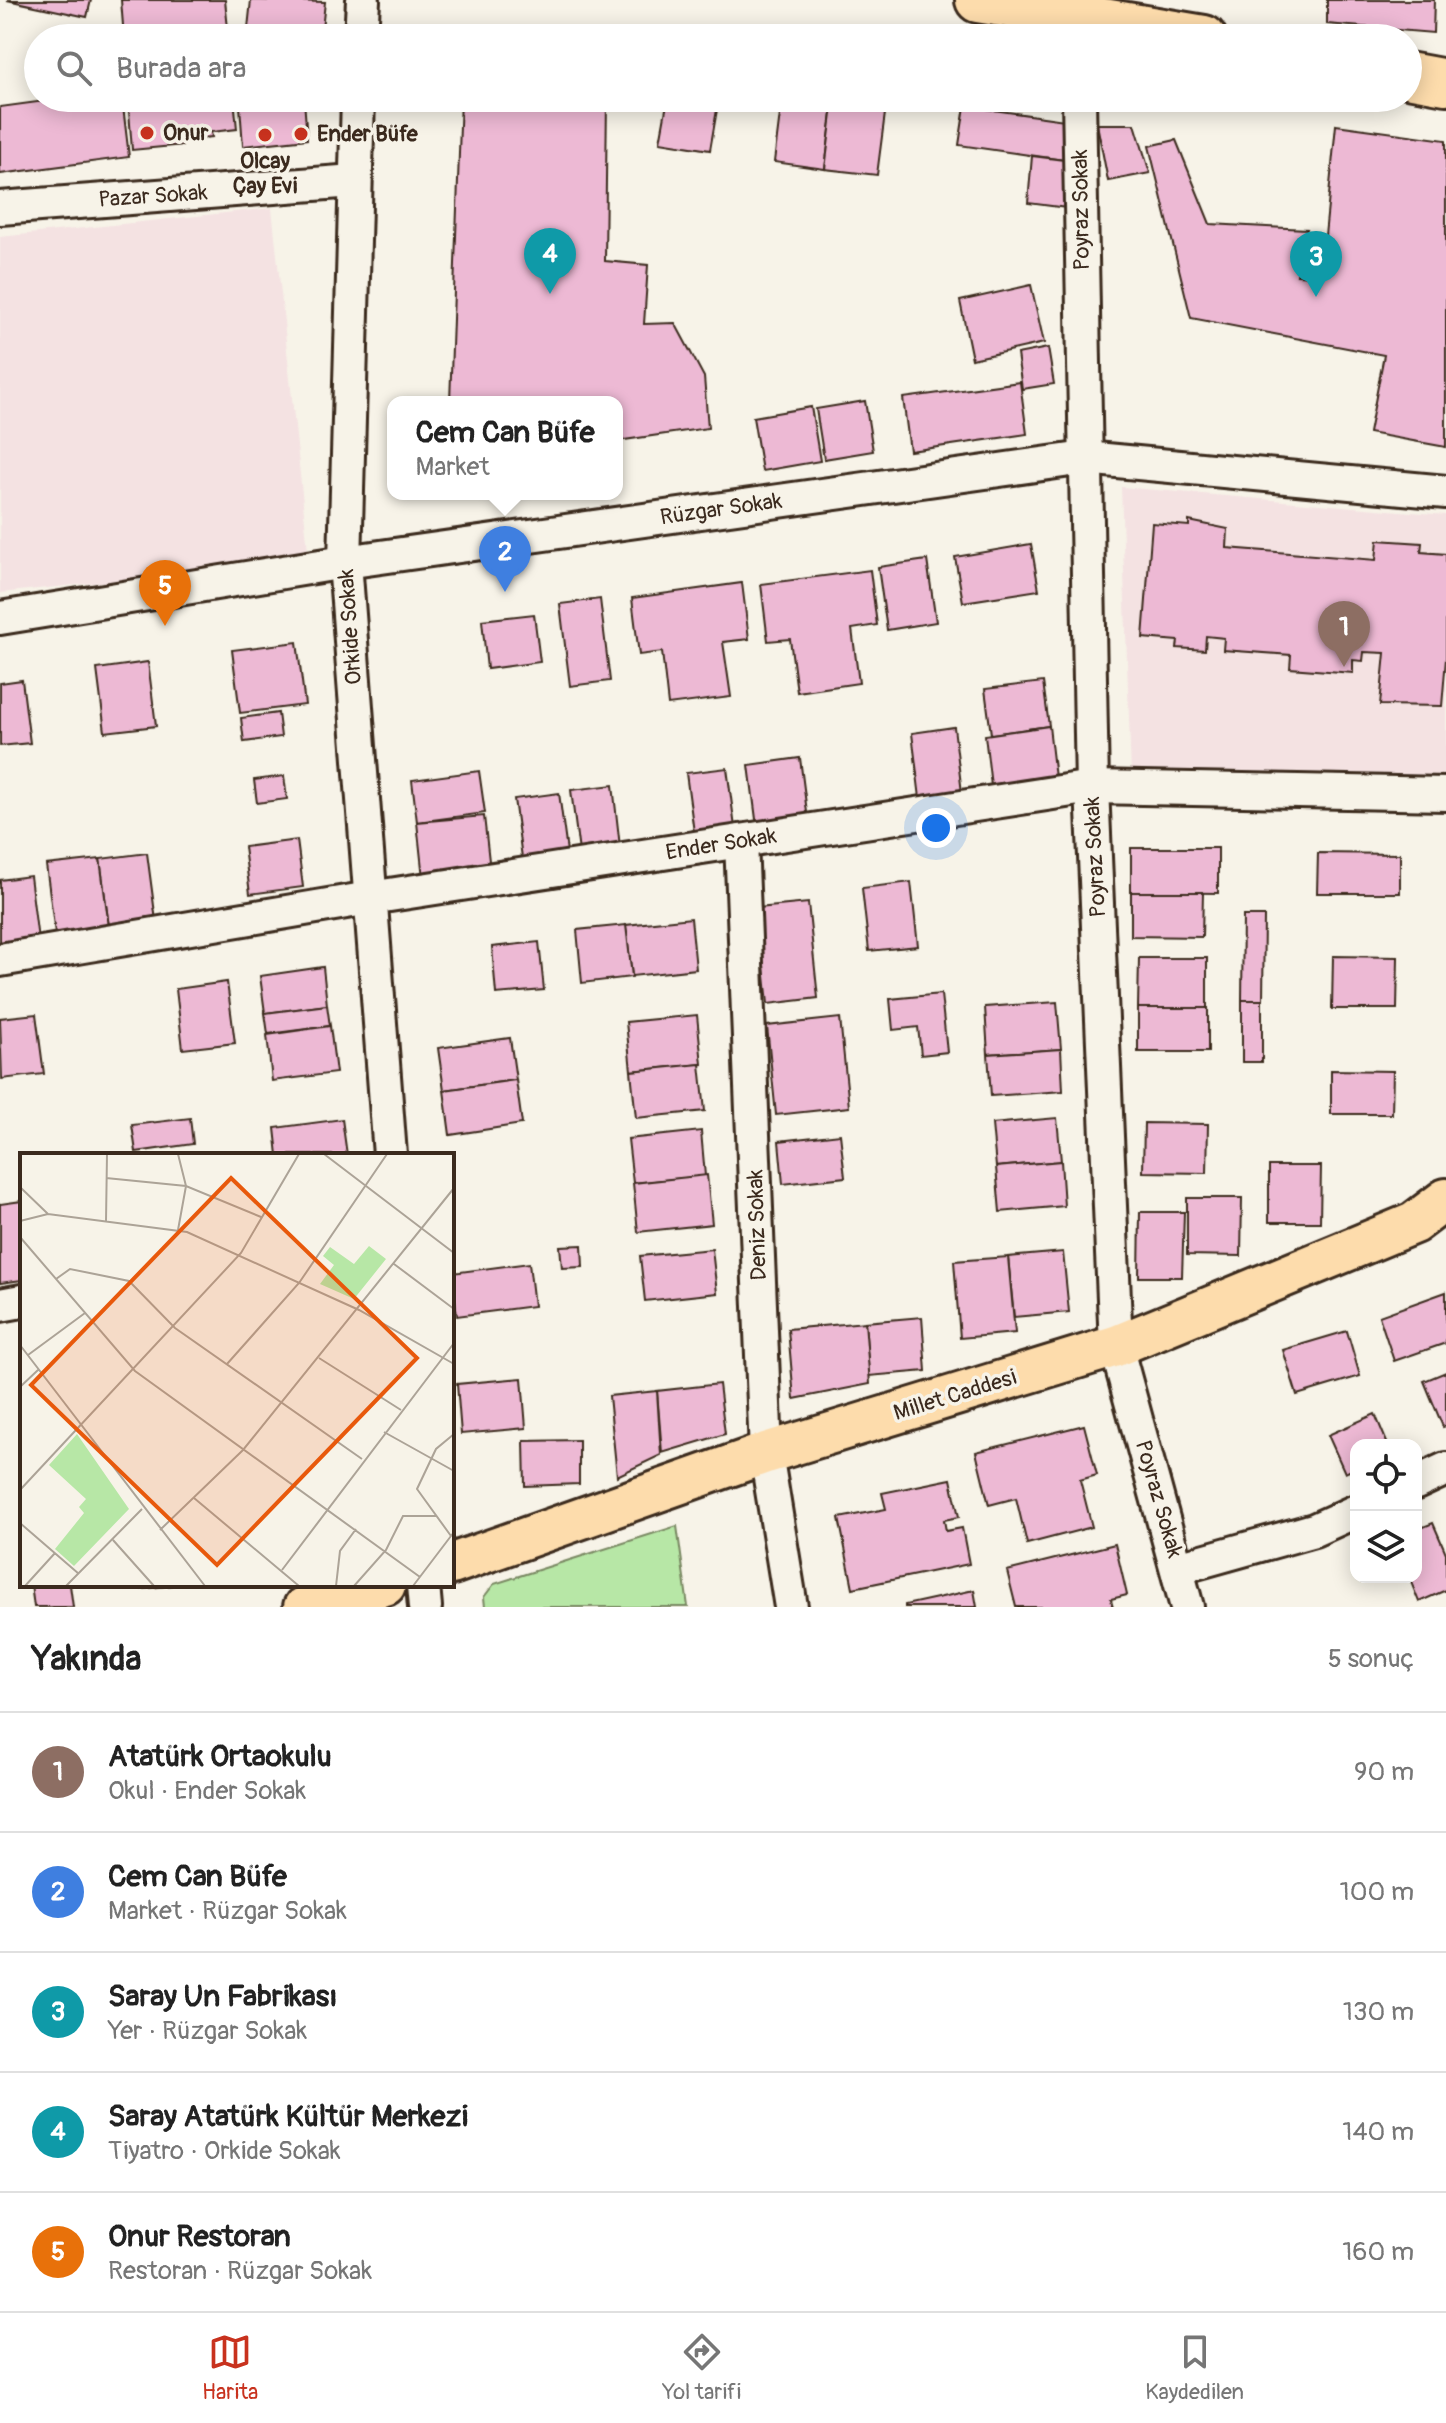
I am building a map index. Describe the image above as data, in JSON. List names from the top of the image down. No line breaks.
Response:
{"streets":{"main road":["Millet Caddesi"],"street":["Pazar Sokak","Poyraz Sokak","Rüzgar Sokak","Orkide Sokak","Ender Sokak","Deniz Sokak"]},"crossings":[["Pazar Sokak","Orkide Sokak"],["Poyraz Sokak","Rüzgar Sokak"],["Poyraz Sokak","Ender Sokak"],["Poyraz Sokak","Millet Caddesi"],["Rüzgar Sokak","Orkide Sokak"],["Orkide Sokak","Ender Sokak"],["Ender Sokak","Deniz Sokak"],["Deniz Sokak","Millet Caddesi"]],"places":["Onur","Ender Büfe","Olcay Çay Evi"],"page":{"search":"Burada ara","pins":["4","3","2","5","1"],"popup":["Cem Can Büfe","Market"],"heading":["Yakında","5 sonuç"],"list":[{"mark":"1","name":"Atatürk Ortaokulu","note":"Okul · Ender Sokak","value":"90 m"},{"mark":"2","name":"Cem Can Büfe","note":"Market · Rüzgar Sokak","value":"100 m"},{"mark":"3","name":"Saray Un Fabrikası","note":"Yer · Rüzgar Sokak","value":"130 m"},{"mark":"4","name":"Saray Atatürk Kültür Merkezi","note":"Tiyatro · Orkide Sokak","value":"140 m"},{"mark":"5","name":"Onur Restoran","note":"Restoran · Rüzgar Sokak","value":"160 m"}],"nav":["Harita","Yol tarifi","Kaydedilen"]}}
